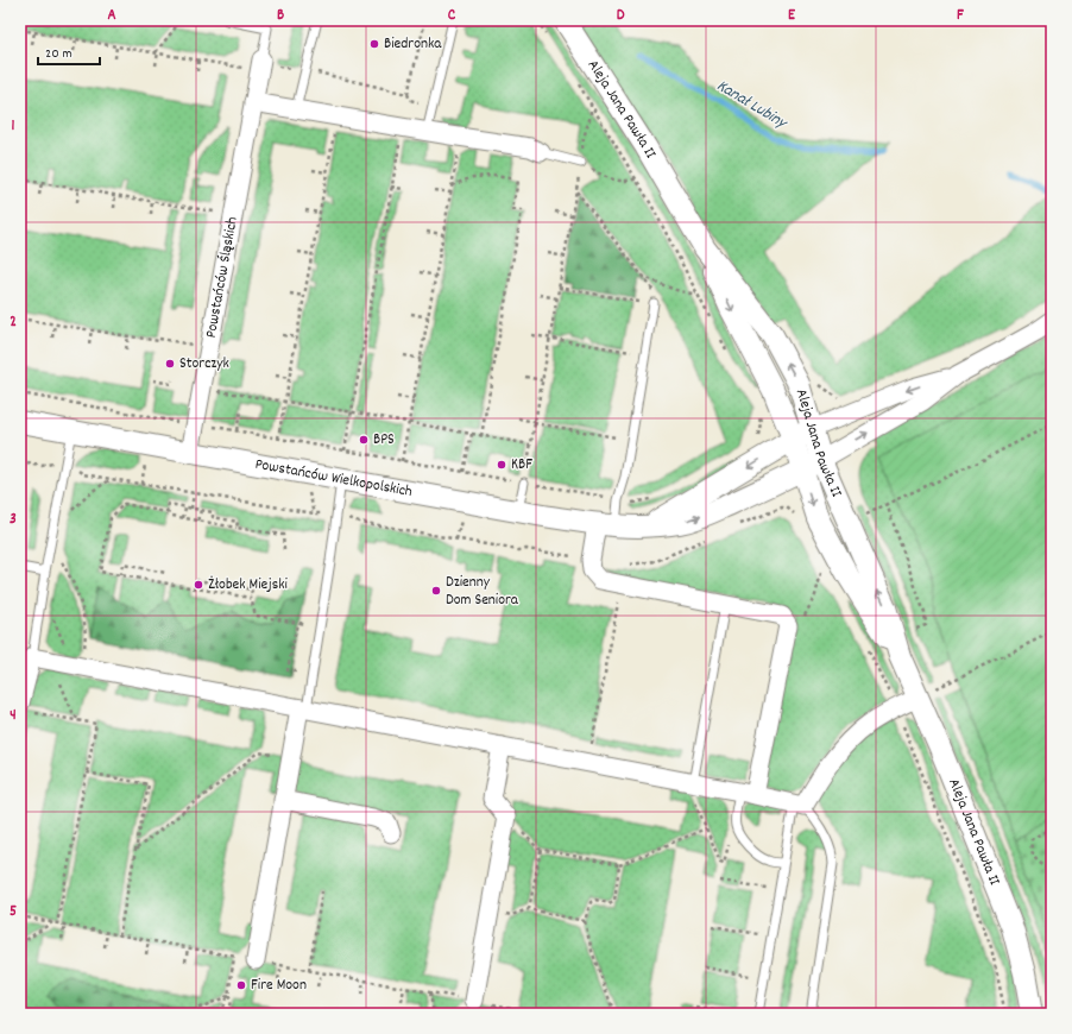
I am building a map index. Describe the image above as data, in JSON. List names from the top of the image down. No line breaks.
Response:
{"streets":{"street":["Aleja Jana Pawła II","Powstańców Śląskich","Powstańców Wielkopolskich"]},"crossings":[["Aleja Jana Pawła II","Powstańców Wielkopolskich"],["Powstańców Śląskich","Powstańców Wielkopolskich"]],"water":["Kanał Lubiny"],"places":["Biedronka","Storczyk","BPS","KBF","Żłobek Miejski","Dzienny Dom Seniora","Fire Moon"],"scale_bar":"20 m","grid":{"columns":["A","B","C","D","E","F"],"rows":["1","2","3","4","5"]}}
